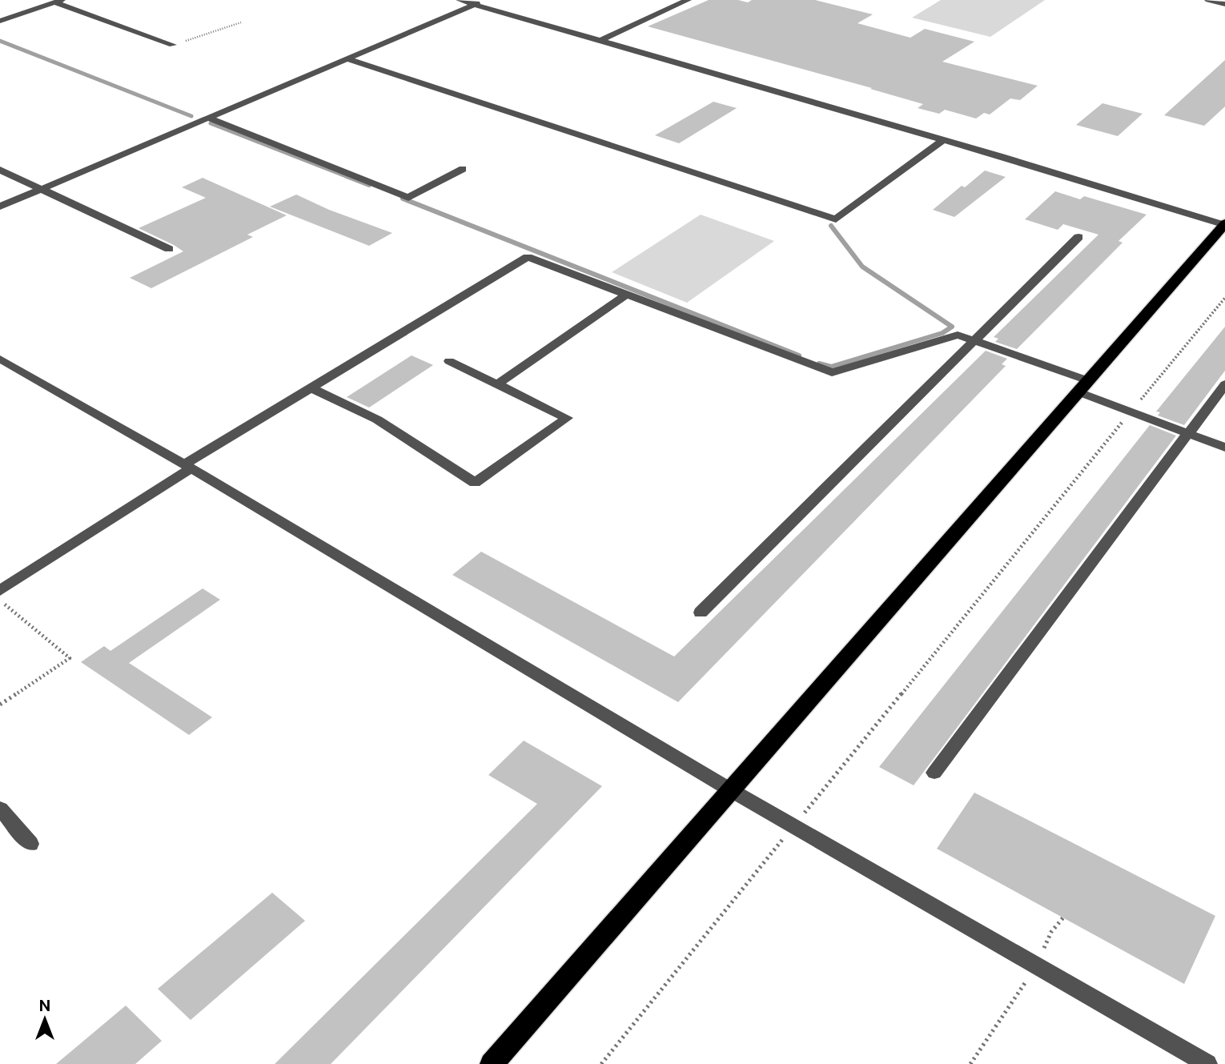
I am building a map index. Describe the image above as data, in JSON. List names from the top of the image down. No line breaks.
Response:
{"north":"top"}
